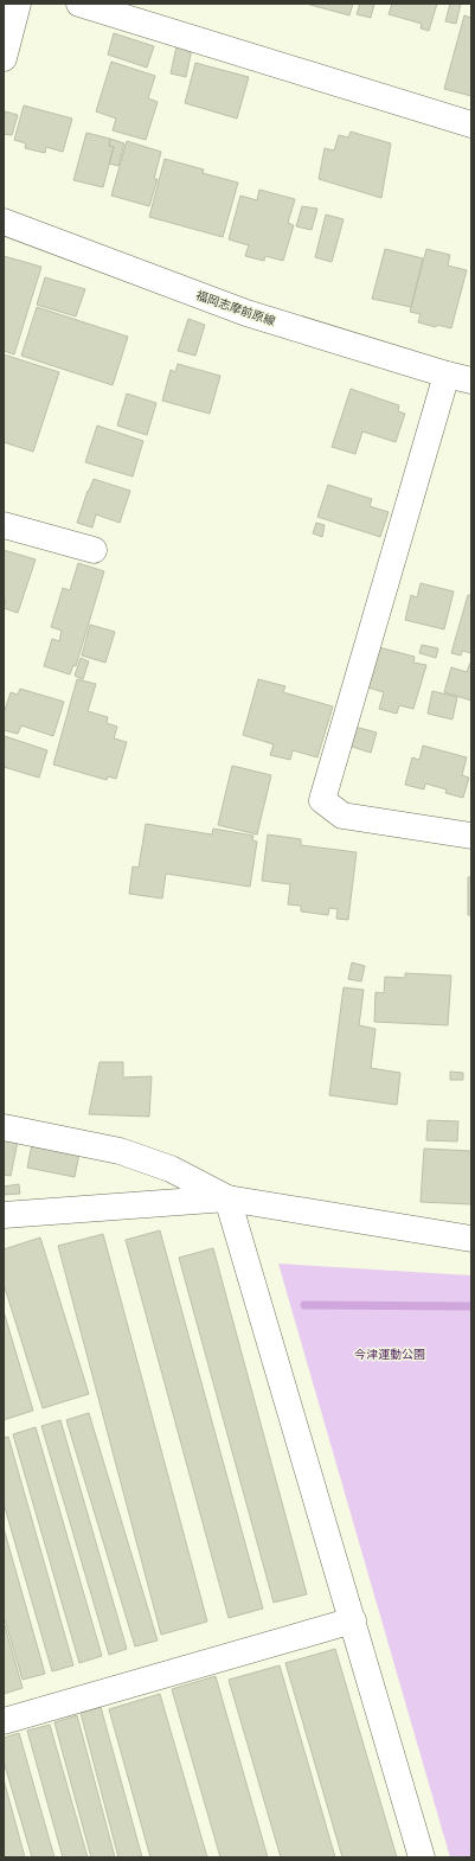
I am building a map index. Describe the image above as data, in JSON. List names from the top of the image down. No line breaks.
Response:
{"streets":{"street":["福岡志摩前原線"]},"parks":["今津運動公園"]}
